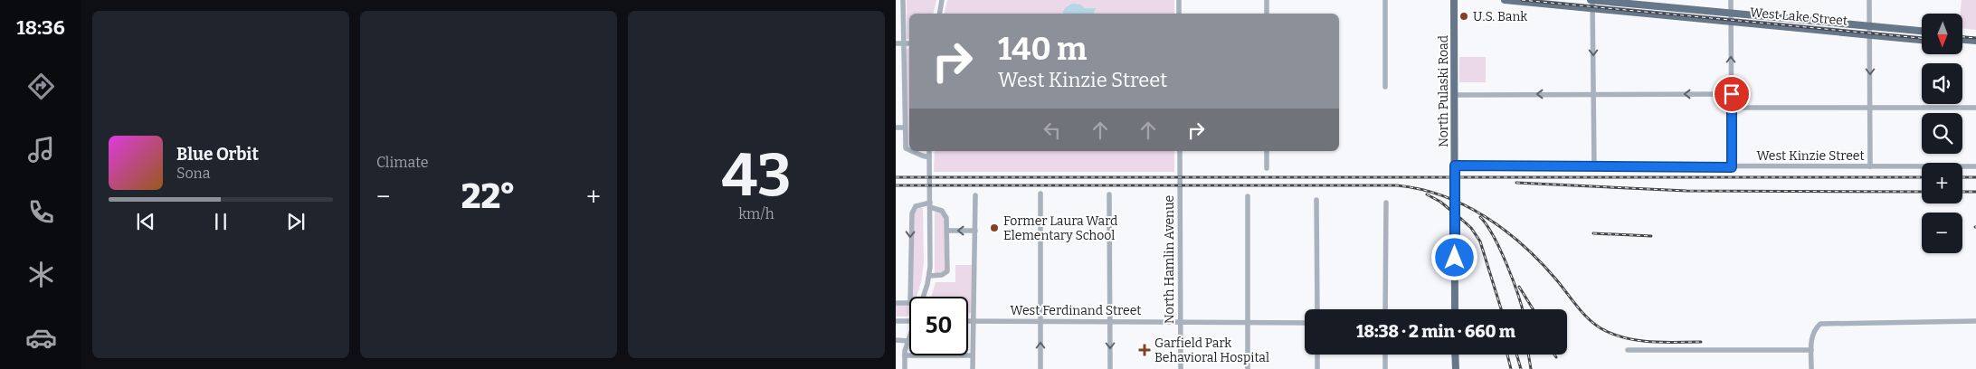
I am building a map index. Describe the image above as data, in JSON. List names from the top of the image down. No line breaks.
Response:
{"streets":{"main road":["West Lake Street","North Pulaski Road"],"street":["West Kinzie Street","North Hamlin Avenue","West Ferdinand Street"]},"crossings":[["North Pulaski Road","West Kinzie Street"],["North Hamlin Avenue","West Ferdinand Street"]],"places":{"other":["U.S. Bank","Former Laura Ward Elementary School"],"health":["Garfield Park Behavioral Hospital"]},"north":"bottom","page":{"tabs":"18:36","tile":["Climate",["43","km/h"]],"map_buttons":["+","−"],"turn":["140 m","West Kinzie Street"],"song":["Blue Orbit","Sona"],"heat":["−","22°","+"],"limit":"50","trip":"18:38 · 2 min · 660 m"}}
